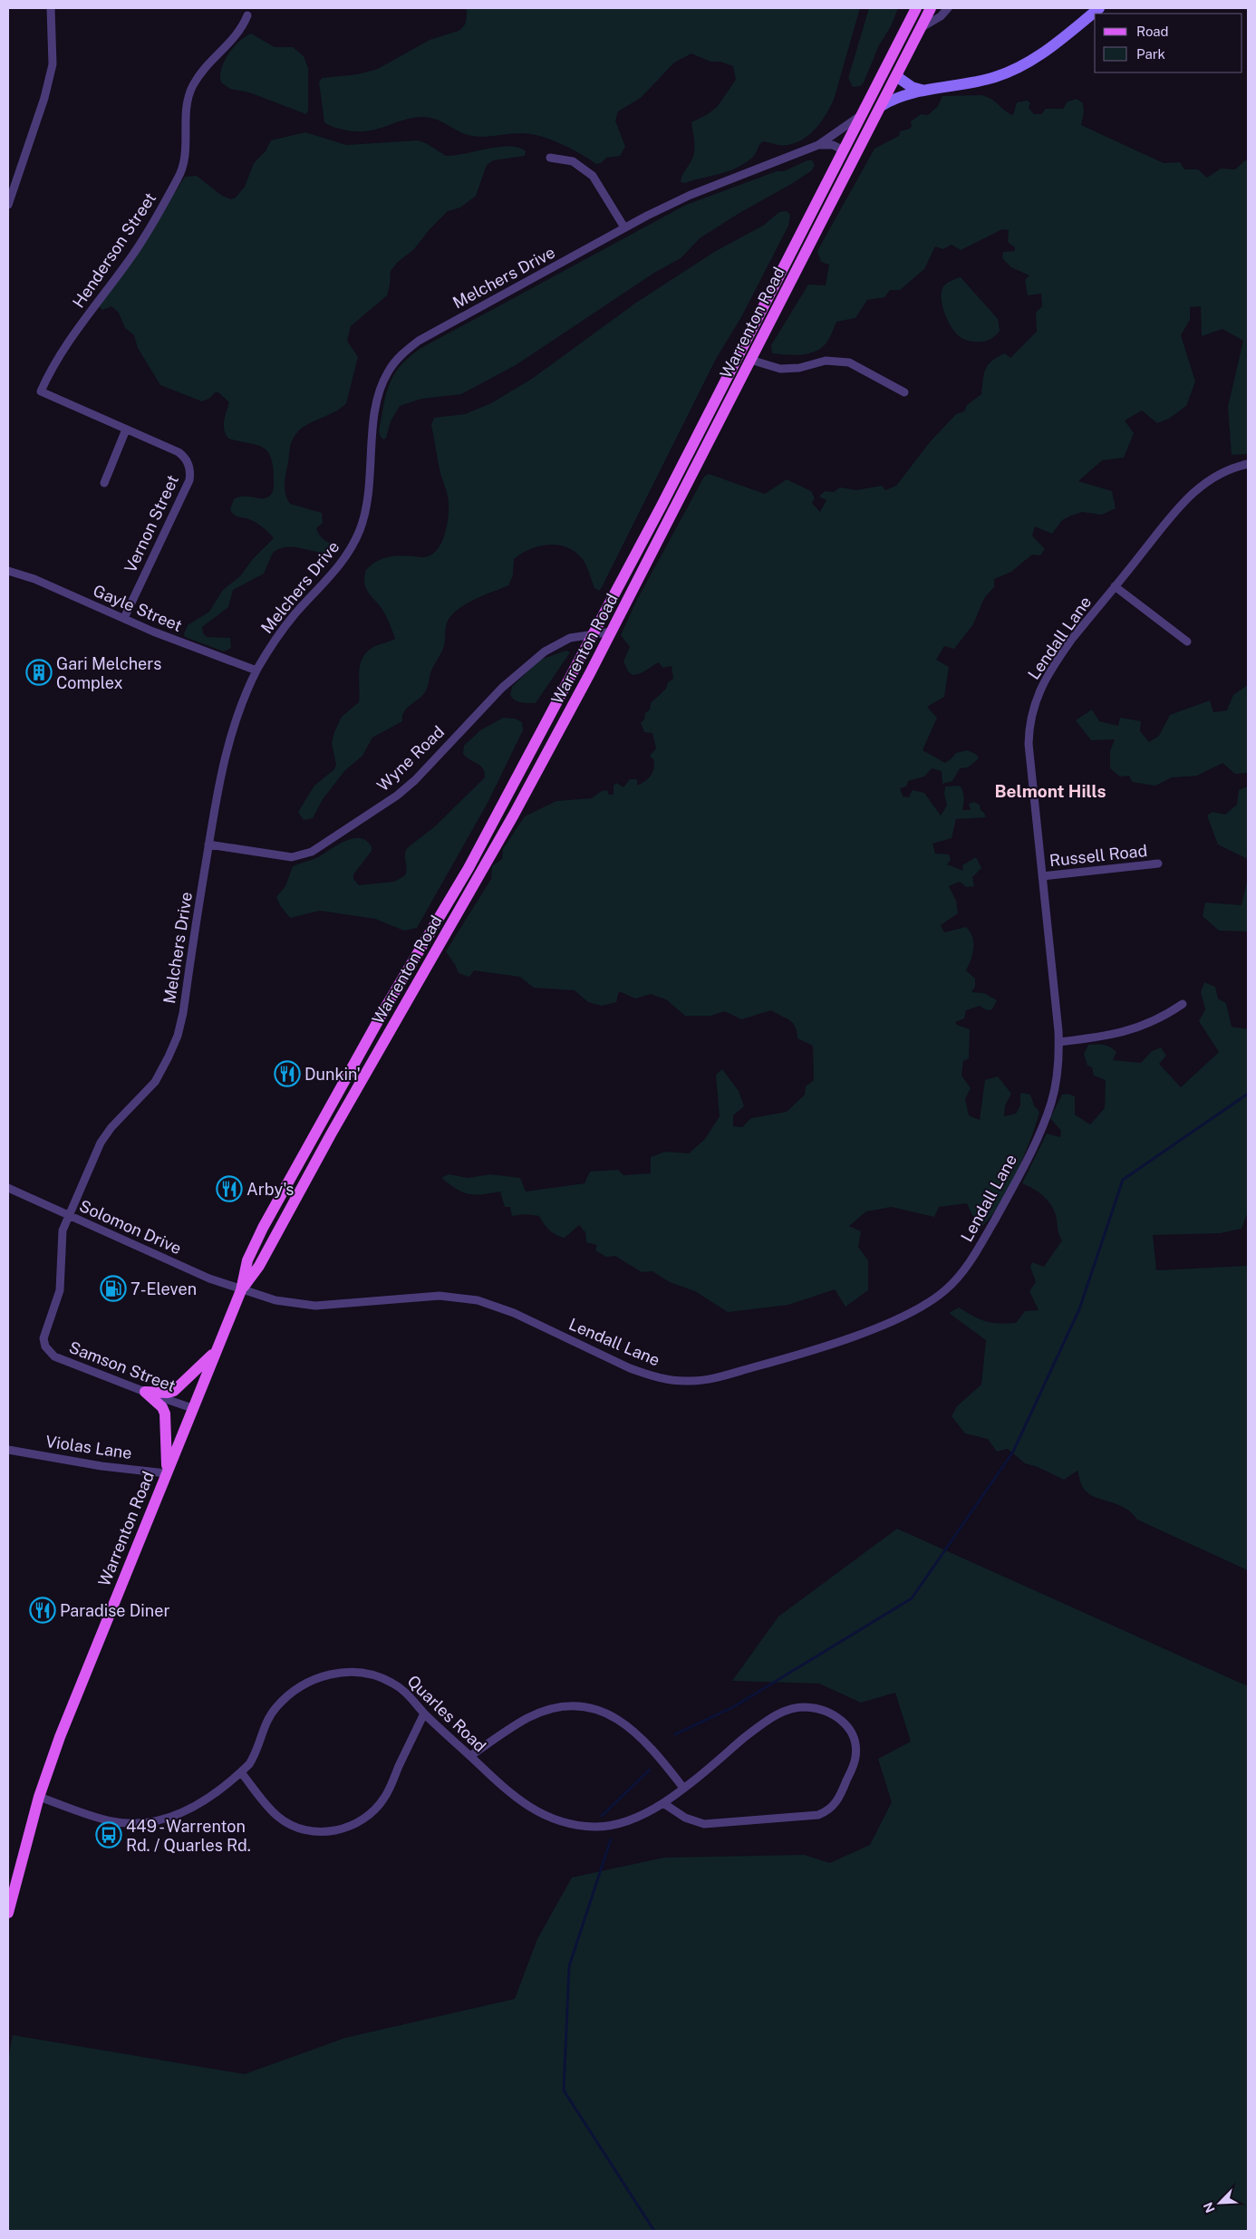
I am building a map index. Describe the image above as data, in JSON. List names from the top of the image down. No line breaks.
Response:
{"streets":{"main road":["Warrenton Road"],"street":["Henderson Street","Melchers Drive","Vernon Street","Gayle Street","Lendall Lane","Wyne Road","Russell Road","Solomon Drive","Samson Street","Violas Lane","Quarles Road"]},"crossings":[["Henderson Street","Vernon Street"],["Melchers Drive","Warrenton Road"],["Melchers Drive","Gayle Street"],["Melchers Drive","Wyne Road"],["Melchers Drive","Solomon Drive"],["Melchers Drive","Samson Street"],["Warrenton Road","Lendall Lane"],["Warrenton Road","Wyne Road"],["Warrenton Road","Solomon Drive"],["Warrenton Road","Samson Street"],["Warrenton Road","Violas Lane"],["Warrenton Road","Quarles Road"],["Vernon Street","Gayle Street"],["Lendall Lane","Russell Road"],["Lendall Lane","Solomon Drive"],["Solomon Drive","Samson Street"]],"districts":["Belmont Hills"],"places":{"building":["Gari Melchers Complex"],"restaurant":["Dunkin'","Arby's","Paradise Diner"],"fuel station":["7-Eleven"],"bus stop":["449 - Warrenton Rd. / Quarles Rd."]},"legend":["Road","Park"],"north":"bottom left"}
